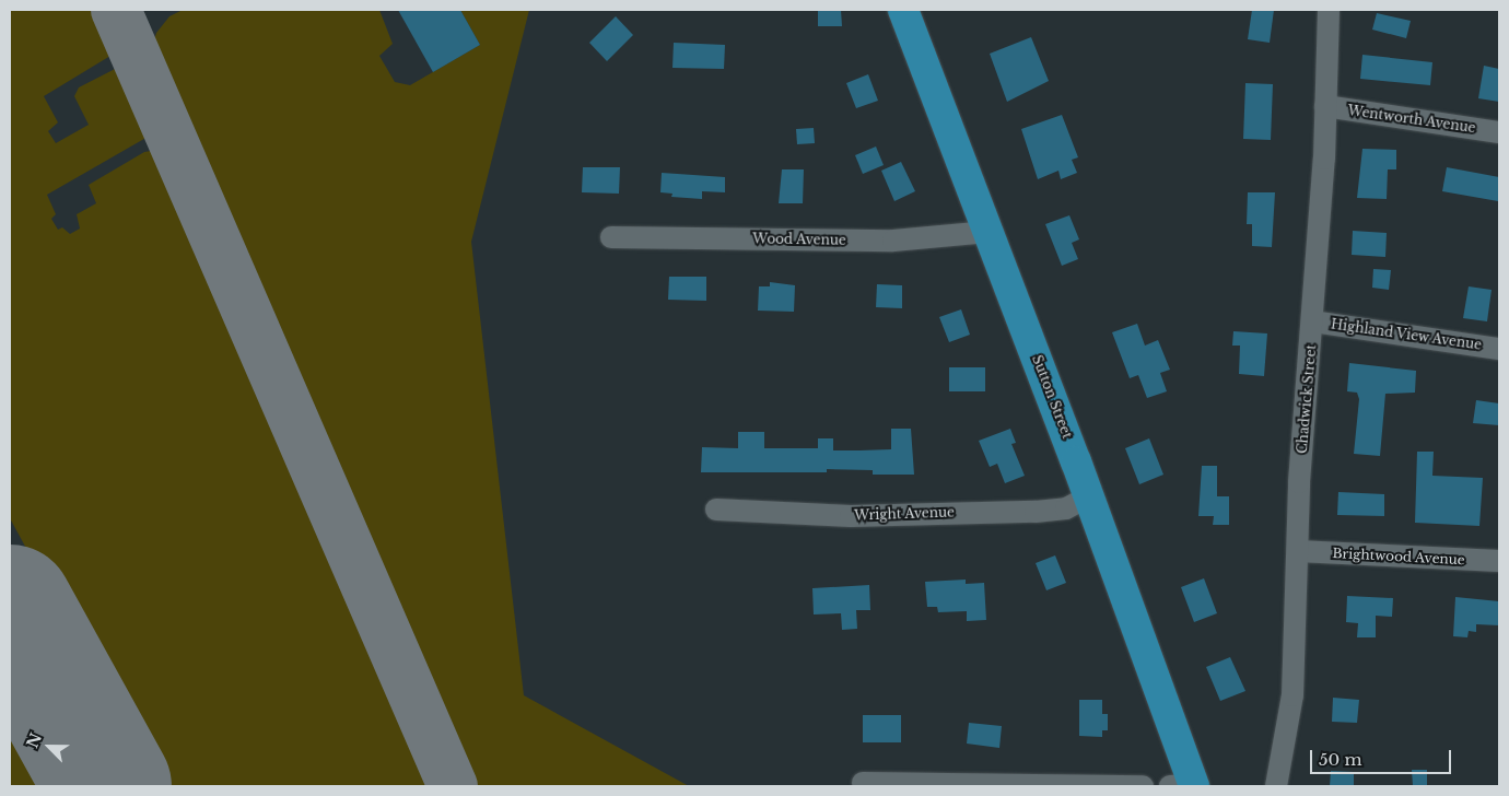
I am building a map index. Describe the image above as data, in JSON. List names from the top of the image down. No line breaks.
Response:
{"streets":{"highway":["Sutton Street"],"street":["Wentworth Avenue","Wood Avenue","Highland View Avenue","Chadwick Street","Wright Avenue","Brightwood Avenue"]},"crossings":[["Wentworth Avenue","Chadwick Street"],["Wood Avenue","Sutton Street"],["Highland View Avenue","Chadwick Street"],["Sutton Street","Wright Avenue"],["Chadwick Street","Brightwood Avenue"]],"scale_bar":"50 m","north":"top left"}
